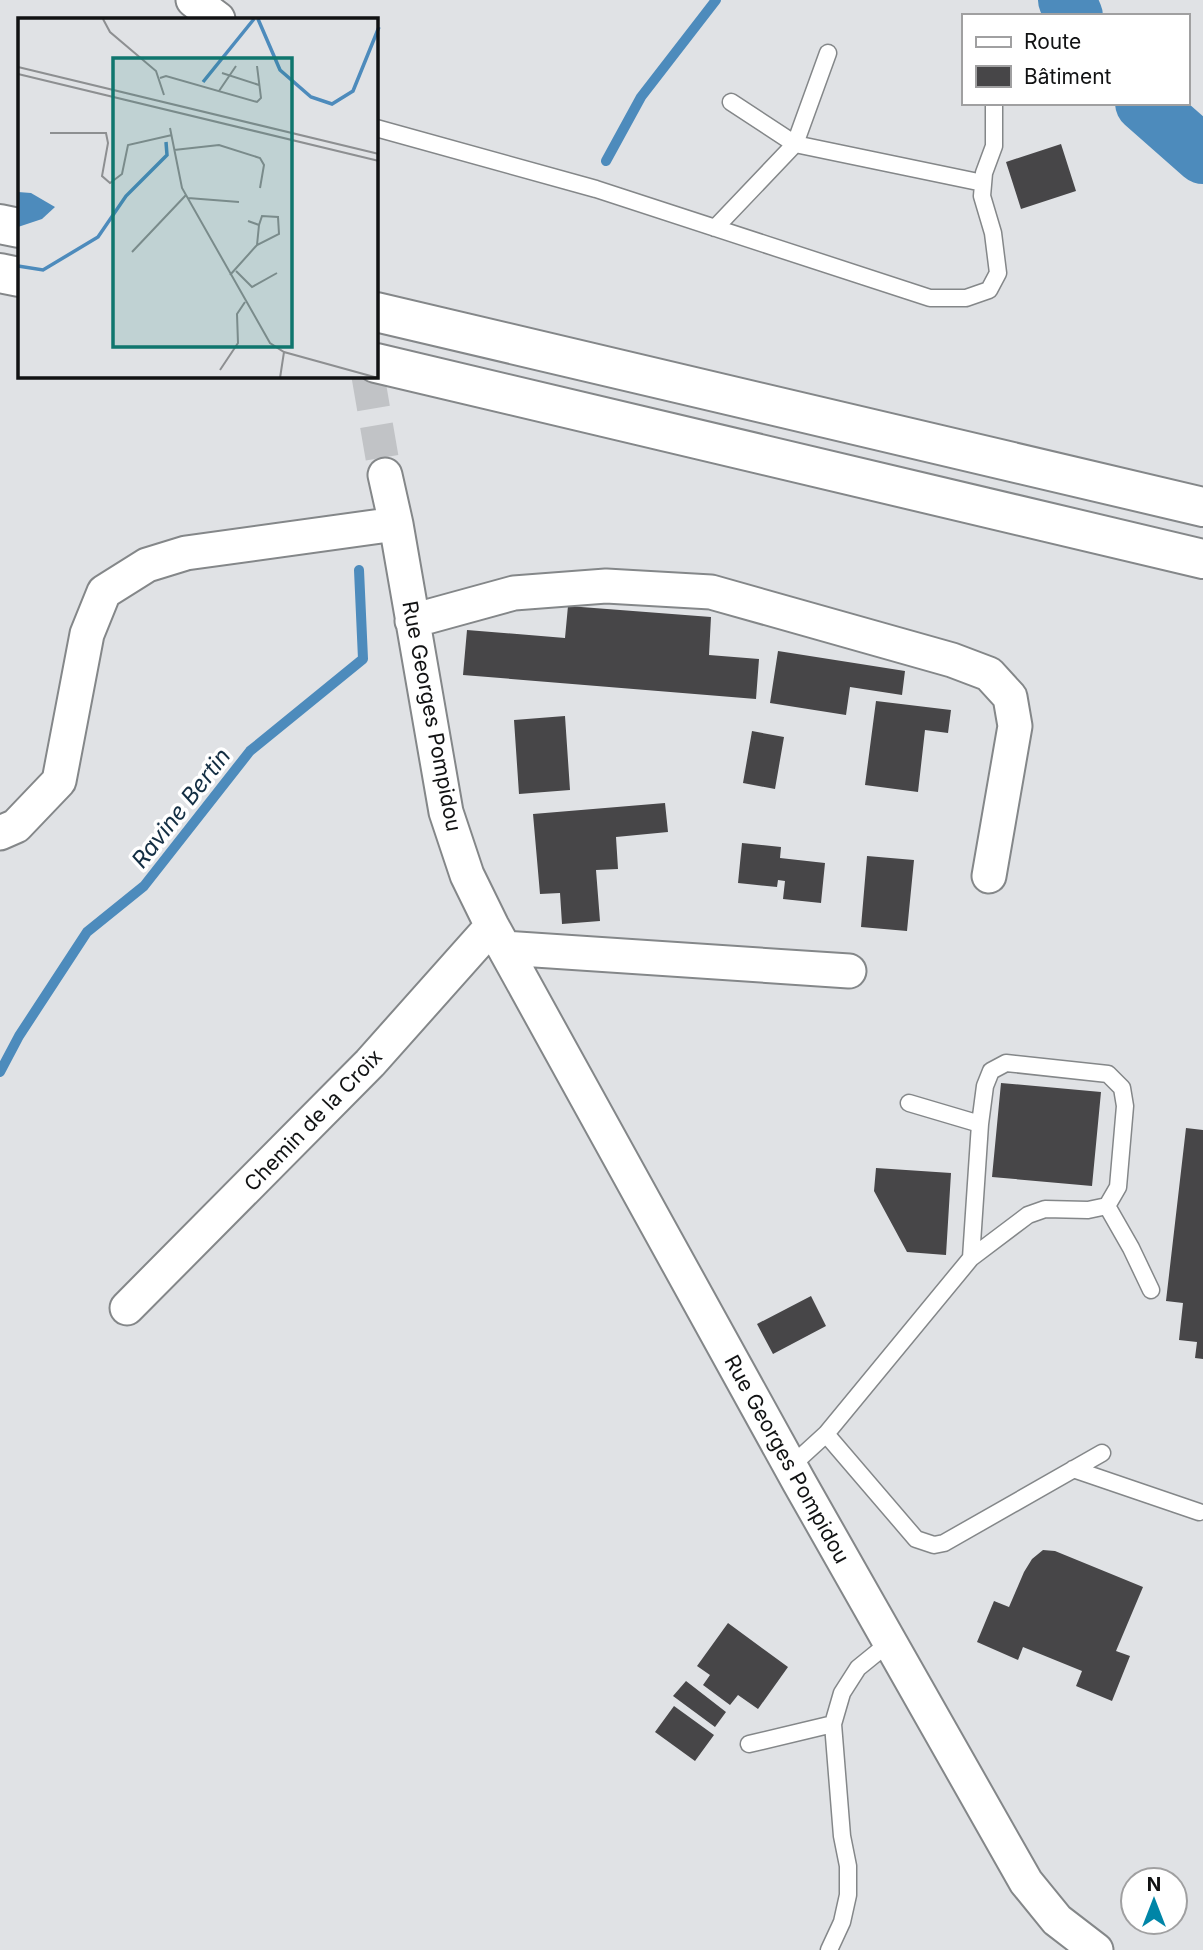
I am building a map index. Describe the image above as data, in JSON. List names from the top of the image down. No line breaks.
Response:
{"streets":{"street":["Rue Georges Pompidou","Chemin de la Croix"]},"crossings":[["Rue Georges Pompidou","Chemin de la Croix"]],"water":["Ravine Bertin"],"legend":["Route","Bâtiment"],"north":"top"}
